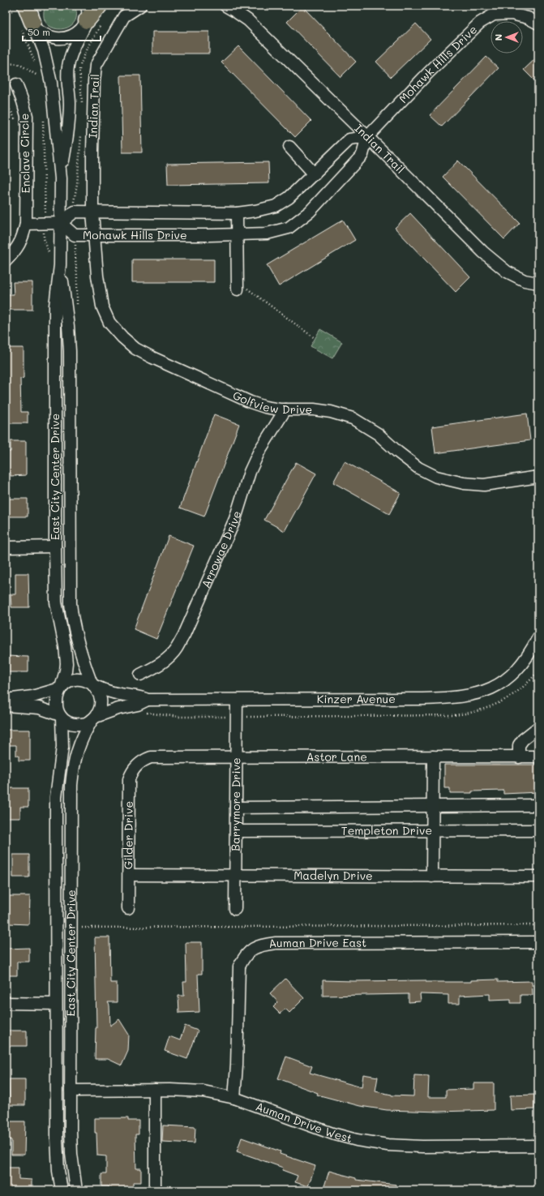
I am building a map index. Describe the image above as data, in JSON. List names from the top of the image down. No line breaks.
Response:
{"streets":{"street":["Mohawk Hills Drive","Indian Trail","Enclave Circle","Golfview Drive","East City Center Drive","Arrowae Drive","Kinzer Avenue","Astor Lane","Barrymore Drive","Templeton Drive","Gilder Drive","Madelyn Drive","Auman Drive East","Auman Drive West"]},"crossings":[["Mohawk Hills Drive","Indian Trail"],["Mohawk Hills Drive","Golfview Drive"],["Mohawk Hills Drive","East City Center Drive"],["Indian Trail","Golfview Drive"],["Golfview Drive","Arrowae Drive"],["East City Center Drive","Kinzer Avenue"],["East City Center Drive","Auman Drive West"],["Kinzer Avenue","Barrymore Drive"],["Astor Lane","Barrymore Drive"],["Astor Lane","Gilder Drive"],["Barrymore Drive","Templeton Drive"],["Barrymore Drive","Madelyn Drive"],["Gilder Drive","Madelyn Drive"],["Auman Drive East","Auman Drive West"]],"scale_bar":"50 m","north":"left"}
